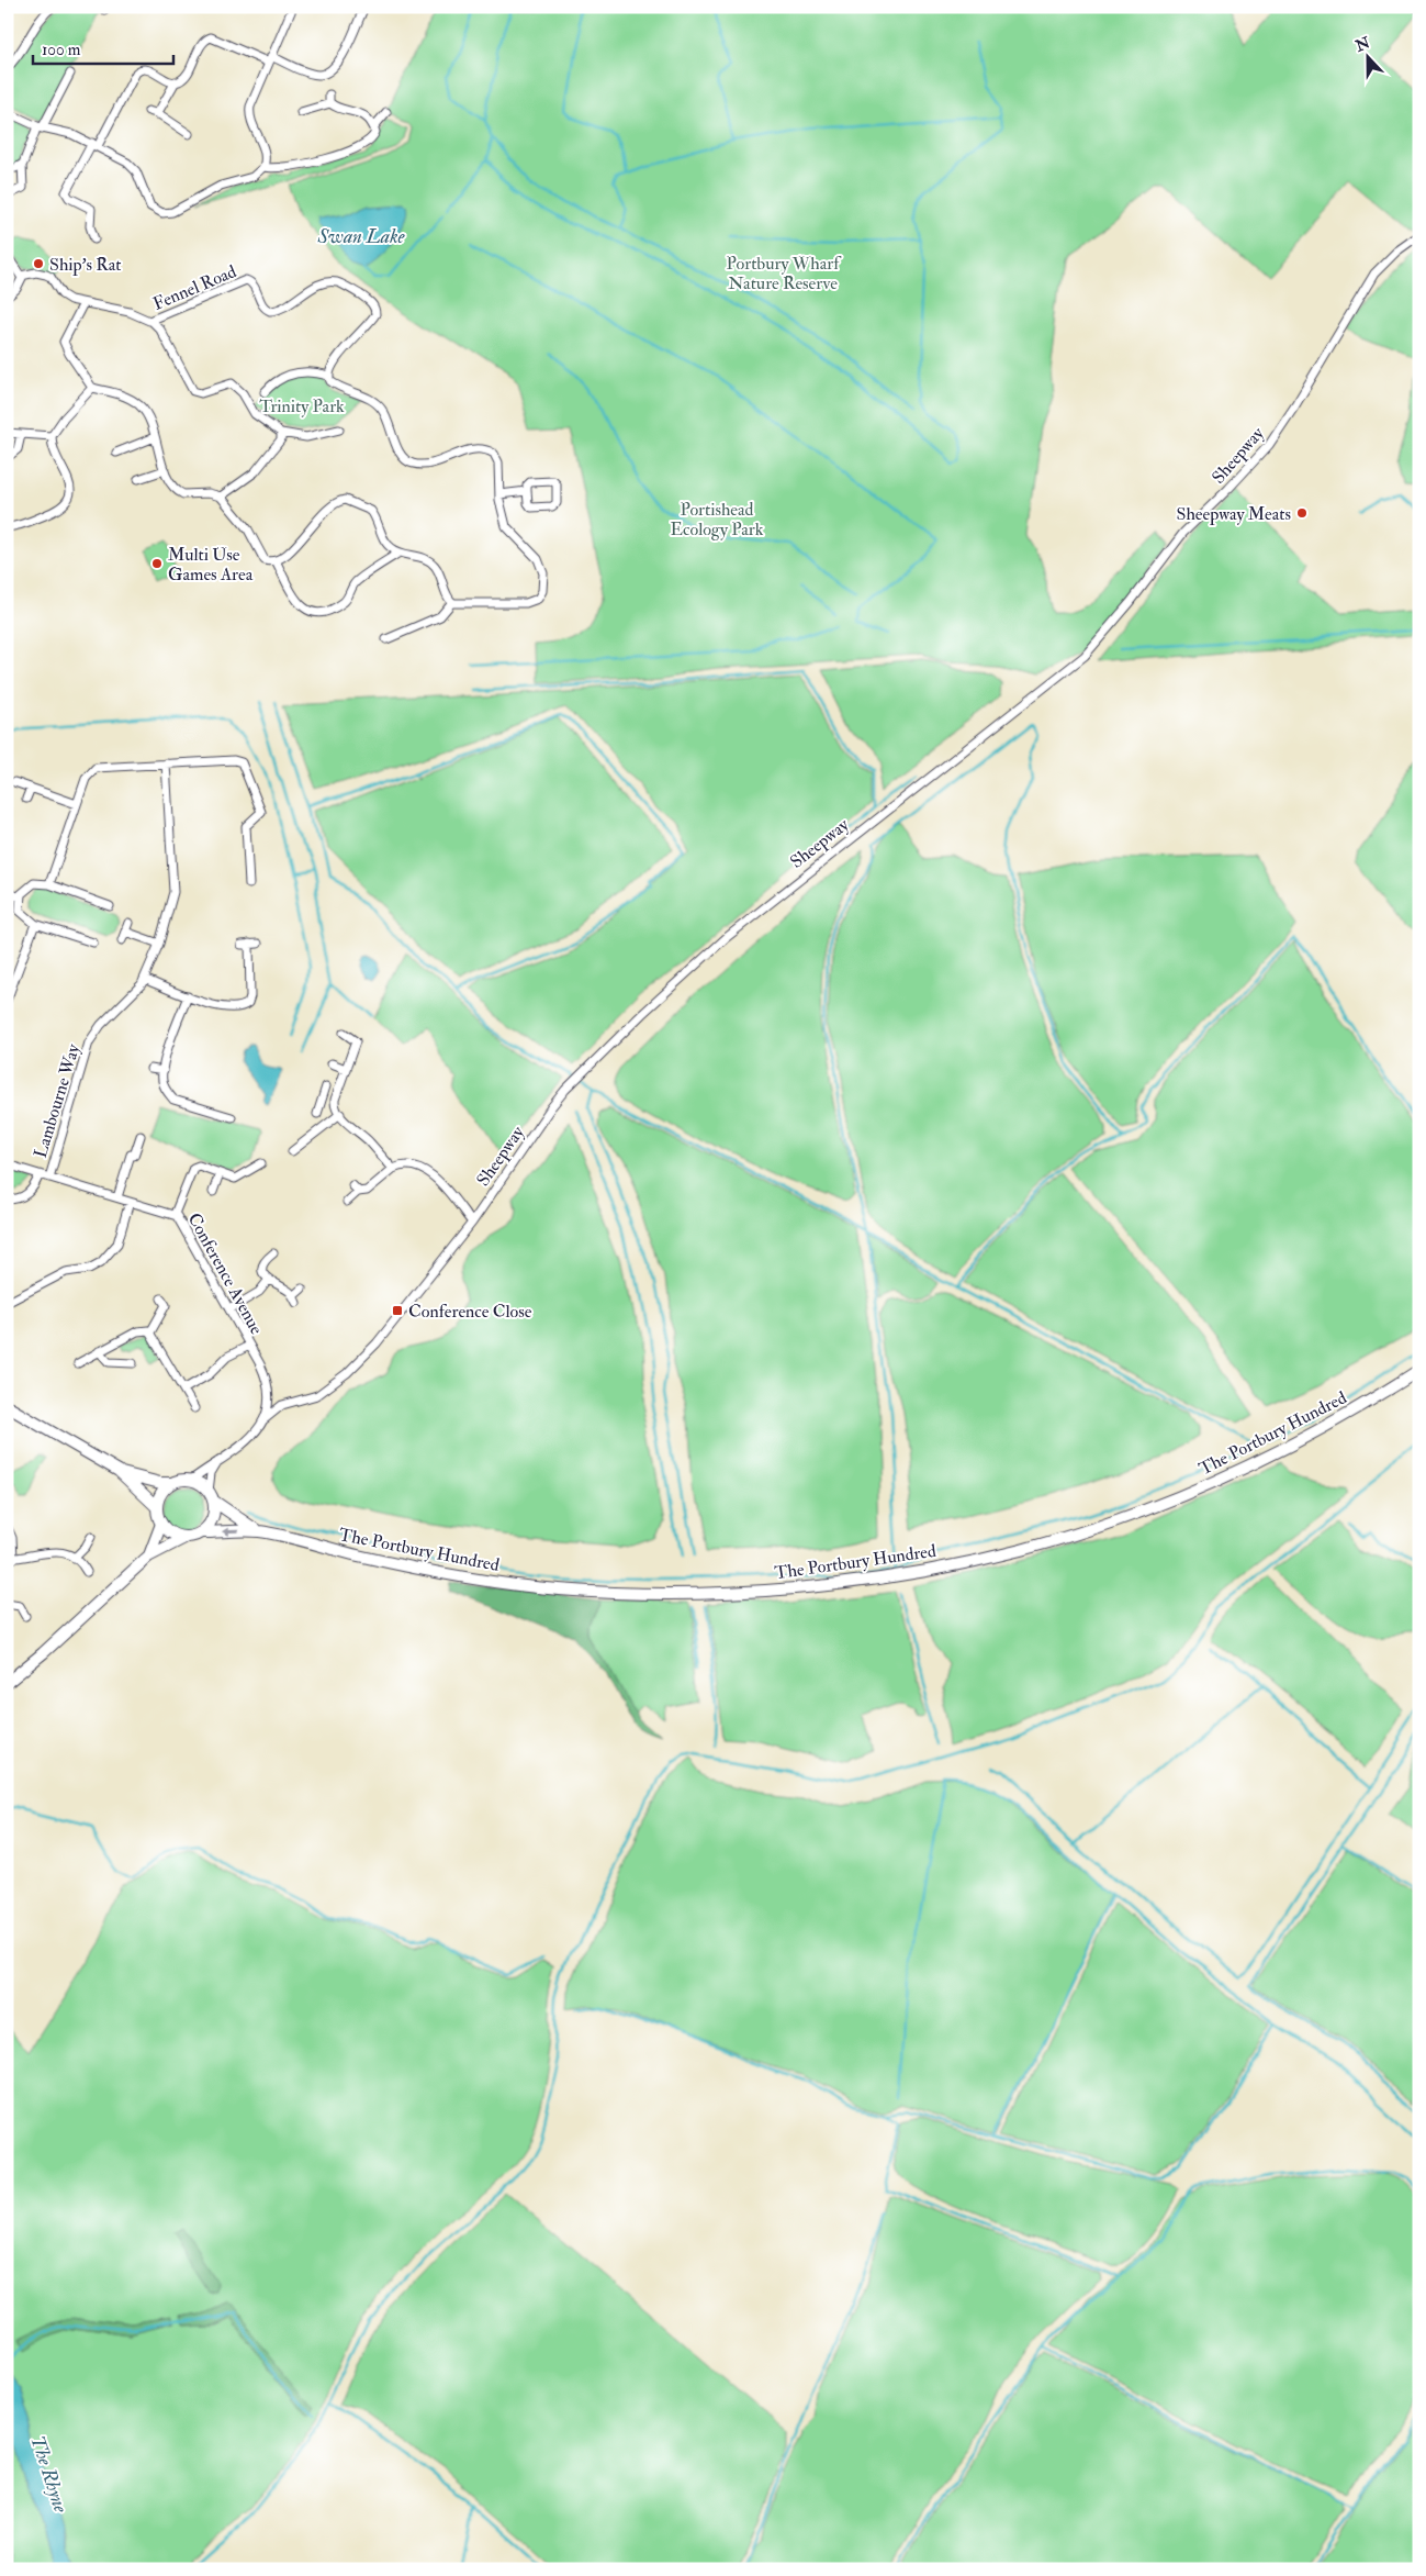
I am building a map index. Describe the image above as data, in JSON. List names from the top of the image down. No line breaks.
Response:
{"streets":{"main road":["The Portbury Hundred"],"street":["Fennel Road","Sheepway","Lambourne Way","Conference Avenue"]},"crossings":[["Sheepway","Conference Avenue"],["Sheepway","The Portbury Hundred"],["Lambourne Way","Conference Avenue"]],"water":["Swan Lake","The Rhyne"],"parks":["Portbury Wharf Nature Reserve","Trinity Park","Portishead Ecology Park"],"places":{"other":["Ship's Rat","Sheepway Meats","Multi Use Games Area"],"transit":["Conference Close"]},"scale_bar":"100 m","north":"top"}
